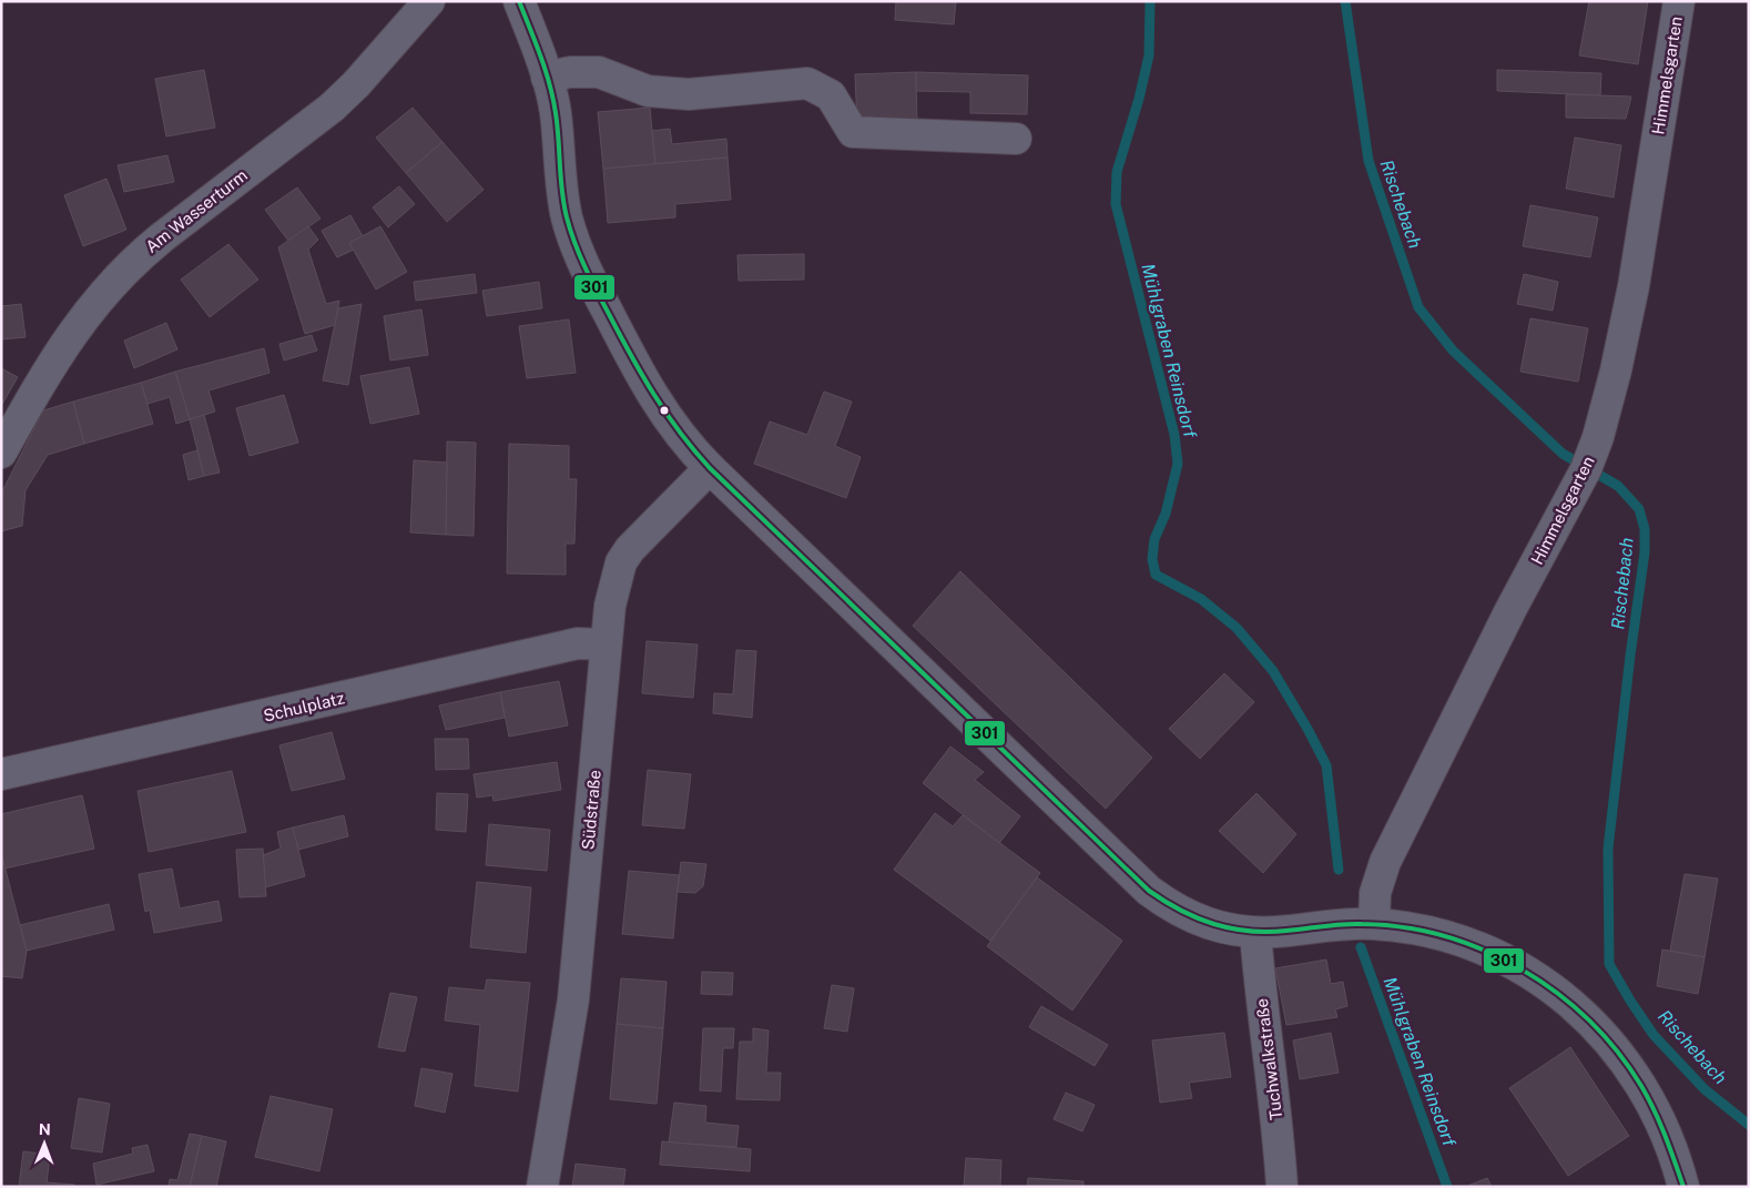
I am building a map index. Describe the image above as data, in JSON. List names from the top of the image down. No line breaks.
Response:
{"streets":{"street":["Himmelsgarten","Am Wasserturm","Schulplatz","Südstraße","Tuchwalkstraße"]},"crossings":[["Schulplatz","Südstraße"]],"water":["Rischebach","Mühlgraben Reinsdorf"],"lines":["transit line 301"],"north":"top"}
